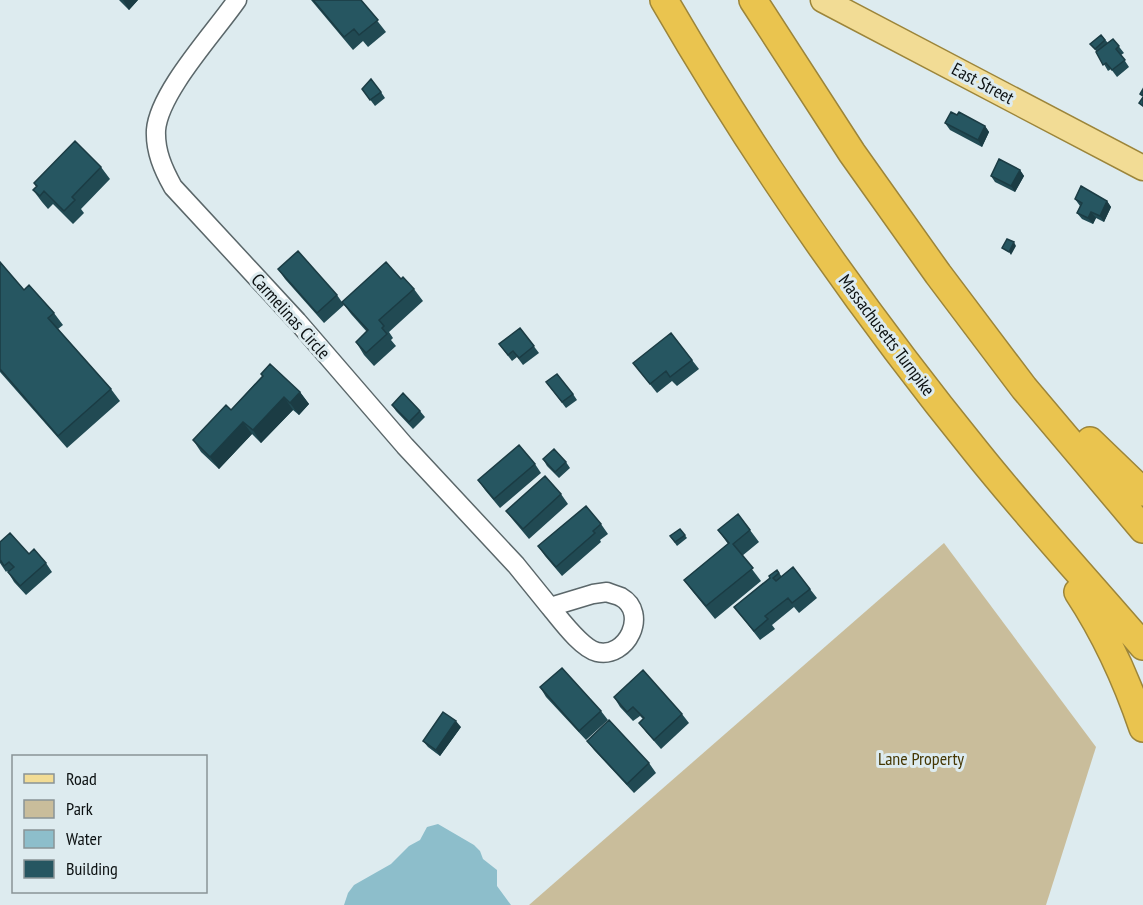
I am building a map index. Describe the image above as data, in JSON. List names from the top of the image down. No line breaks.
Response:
{"streets":{"highway":["Massachusetts Turnpike"],"main road":["East Street"],"street":["Carmelinas Circle"]},"parks":["Lane Property"],"legend":["Road","Park","Water","Building"]}
